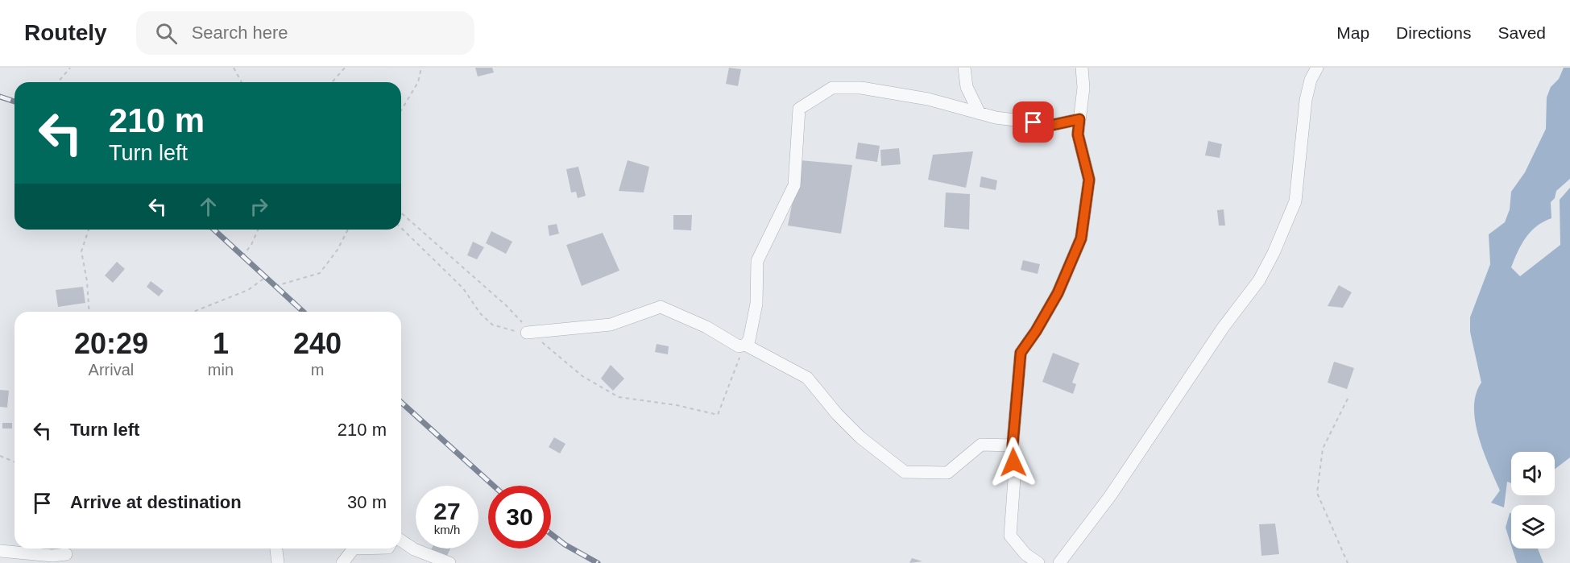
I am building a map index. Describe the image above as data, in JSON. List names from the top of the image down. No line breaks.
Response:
{"page":{"header":"Routely","search":"Search here","nav":["Map","Directions","Saved"],"turn":["210 m","Turn left"],"eta":["20:29","Arrival","1","min","240","m"],"list":[{"name":"Turn left","value":"210 m"},{"name":"Arrive at destination","value":"30 m"}],"speed":"27 km/h","limit":"30"}}
